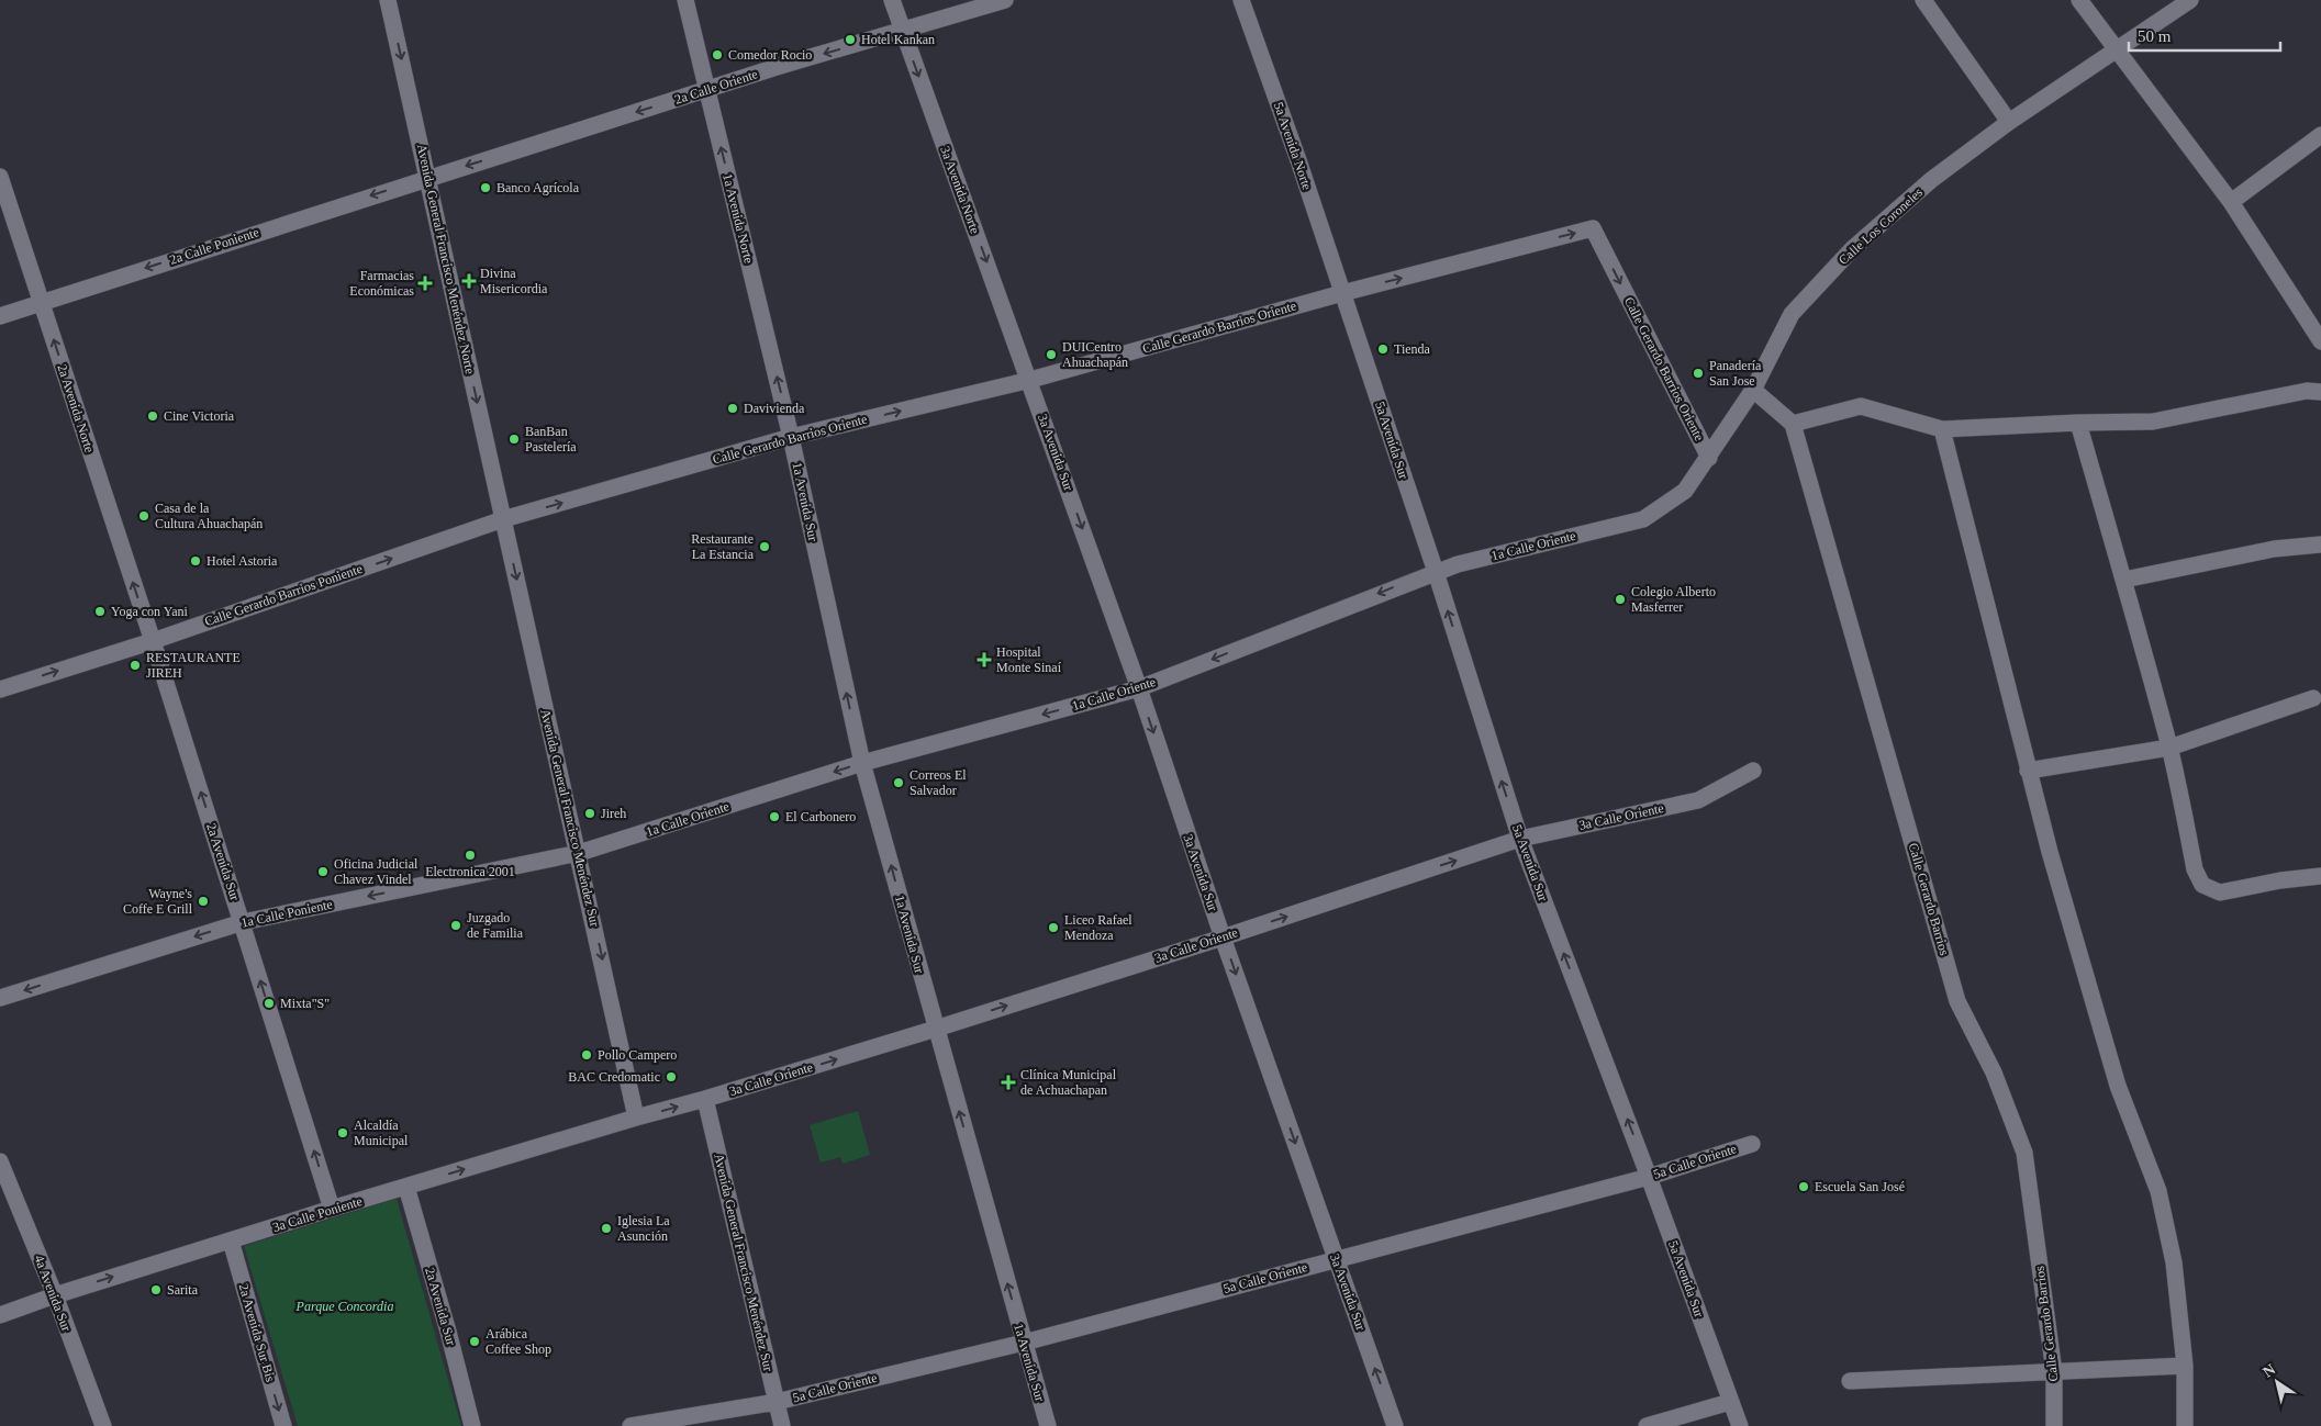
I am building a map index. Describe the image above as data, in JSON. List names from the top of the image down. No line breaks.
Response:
{"streets":{"street":["2a Calle Oriente","5a Avenida Norte","3a Avenida Norte","1a Avenida Norte","Calle Los Coroneles","2a Calle Poniente","Avenida General Francisco Menéndez Norte","Calle Gerardo Barrios Oriente","2a Avenida Norte","5a Avenida Sur","3a Avenida Sur","1a Avenida Sur","1a Calle Oriente","Calle Gerardo Barrios Poniente","3a Calle Oriente","Avenida General Francisco Menéndez Sur","2a Avenida Sur","Calle Gerardo Barrios","1a Calle Poniente","5a Calle Oriente","3a Calle Poniente","4a Avenida Sur","2a Avenida Sur Bis"]},"crossings":[["2a Calle Oriente","3a Avenida Norte"],["2a Calle Oriente","1a Avenida Norte"],["2a Calle Oriente","2a Calle Poniente"],["2a Calle Oriente","Avenida General Francisco Menéndez Norte"],["5a Avenida Norte","Calle Gerardo Barrios Oriente"],["5a Avenida Norte","5a Avenida Sur"],["3a Avenida Norte","Calle Gerardo Barrios Oriente"],["3a Avenida Norte","3a Avenida Sur"],["1a Avenida Norte","Calle Gerardo Barrios Oriente"],["1a Avenida Norte","1a Avenida Sur"],["Calle Los Coroneles","Calle Gerardo Barrios Oriente"],["Calle Los Coroneles","1a Calle Oriente"],["2a Calle Poniente","Avenida General Francisco Menéndez Norte"],["2a Calle Poniente","2a Avenida Norte"],["Avenida General Francisco Menéndez Norte","Calle Gerardo Barrios Oriente"],["Avenida General Francisco Menéndez Norte","Calle Gerardo Barrios Poniente"],["Avenida General Francisco Menéndez Norte","Avenida General Francisco Menéndez Sur"],["Calle Gerardo Barrios Oriente","5a Avenida Sur"],["Calle Gerardo Barrios Oriente","3a Avenida Sur"],["Calle Gerardo Barrios Oriente","1a Avenida Sur"],["Calle Gerardo Barrios Oriente","Calle Gerardo Barrios Poniente"],["Calle Gerardo Barrios Oriente","Avenida General Francisco Menéndez Sur"],["2a Avenida Norte","Calle Gerardo Barrios Poniente"],["2a Avenida Norte","2a Avenida Sur"],["5a Avenida Sur","1a Calle Oriente"],["5a Avenida Sur","3a Calle Oriente"],["5a Avenida Sur","5a Calle Oriente"],["3a Avenida Sur","1a Calle Oriente"],["3a Avenida Sur","3a Calle Oriente"],["3a Avenida Sur","5a Calle Oriente"],["1a Avenida Sur","1a Calle Oriente"],["1a Avenida Sur","3a Calle Oriente"],["1a Avenida Sur","5a Calle Oriente"],["1a Calle Oriente","Avenida General Francisco Menéndez Sur"],["1a Calle Oriente","1a Calle Poniente"],["Calle Gerardo Barrios Poniente","Avenida General Francisco Menéndez Sur"],["Calle Gerardo Barrios Poniente","2a Avenida Sur"],["3a Calle Oriente","Avenida General Francisco Menéndez Sur"],["3a Calle Oriente","3a Calle Poniente"],["Avenida General Francisco Menéndez Sur","1a Calle Poniente"],["Avenida General Francisco Menéndez Sur","5a Calle Oriente"],["Avenida General Francisco Menéndez Sur","3a Calle Poniente"],["2a Avenida Sur","1a Calle Poniente"],["2a Avenida Sur","3a Calle Poniente"],["3a Calle Poniente","4a Avenida Sur"],["3a Calle Poniente","2a Avenida Sur Bis"]],"one_way":["2a Calle Oriente","3a Avenida Norte","1a Avenida Norte","2a Calle Poniente","Avenida General Francisco Menéndez Norte","Calle Gerardo Barrios Oriente","2a Avenida Norte","5a Avenida Sur","1a Avenida Sur","1a Calle Oriente","Calle Gerardo Barrios Poniente","3a Calle Oriente","Avenida General Francisco Menéndez Sur","2a Avenida Sur","1a Calle Poniente","3a Calle Poniente","2a Avenida Sur Bis"],"parks":["Parque Concordia"],"places":{"other":["Hotel Kankan","Comedor Rocio","Banco Agrícola","Tienda","DUICentro Ahuachapán","Panadería San Jose","Davivienda","Cine Victoria","BanBan Pastelería","Casa de la Cultura Ahuachapán","Restaurante La Estancia","Hotel Astoria","Colegio Alberto Masferrer","Yoga con Yani","RESTAURANTE JIREH","Correos El Salvador","Jireh","El Carbonero","Electronica 2001","Oficina Judicial Chavez Vindel","Wayne's Coffe E Grill","Juzgado de Familia","Liceo Rafael Mendoza","Mixta\"S\"","Pollo Campero","BAC Credomatic","Alcaldía Municipal","Escuela San José","Iglesia La Asunción","Sarita","Arábica Coffee Shop"],"health":["Divina Misericordia","Farmacias Económicas","Hospital Monte Sinaí","Clínica Municipal de Achuachapan"]},"scale_bar":"50 m","north":"top left"}
